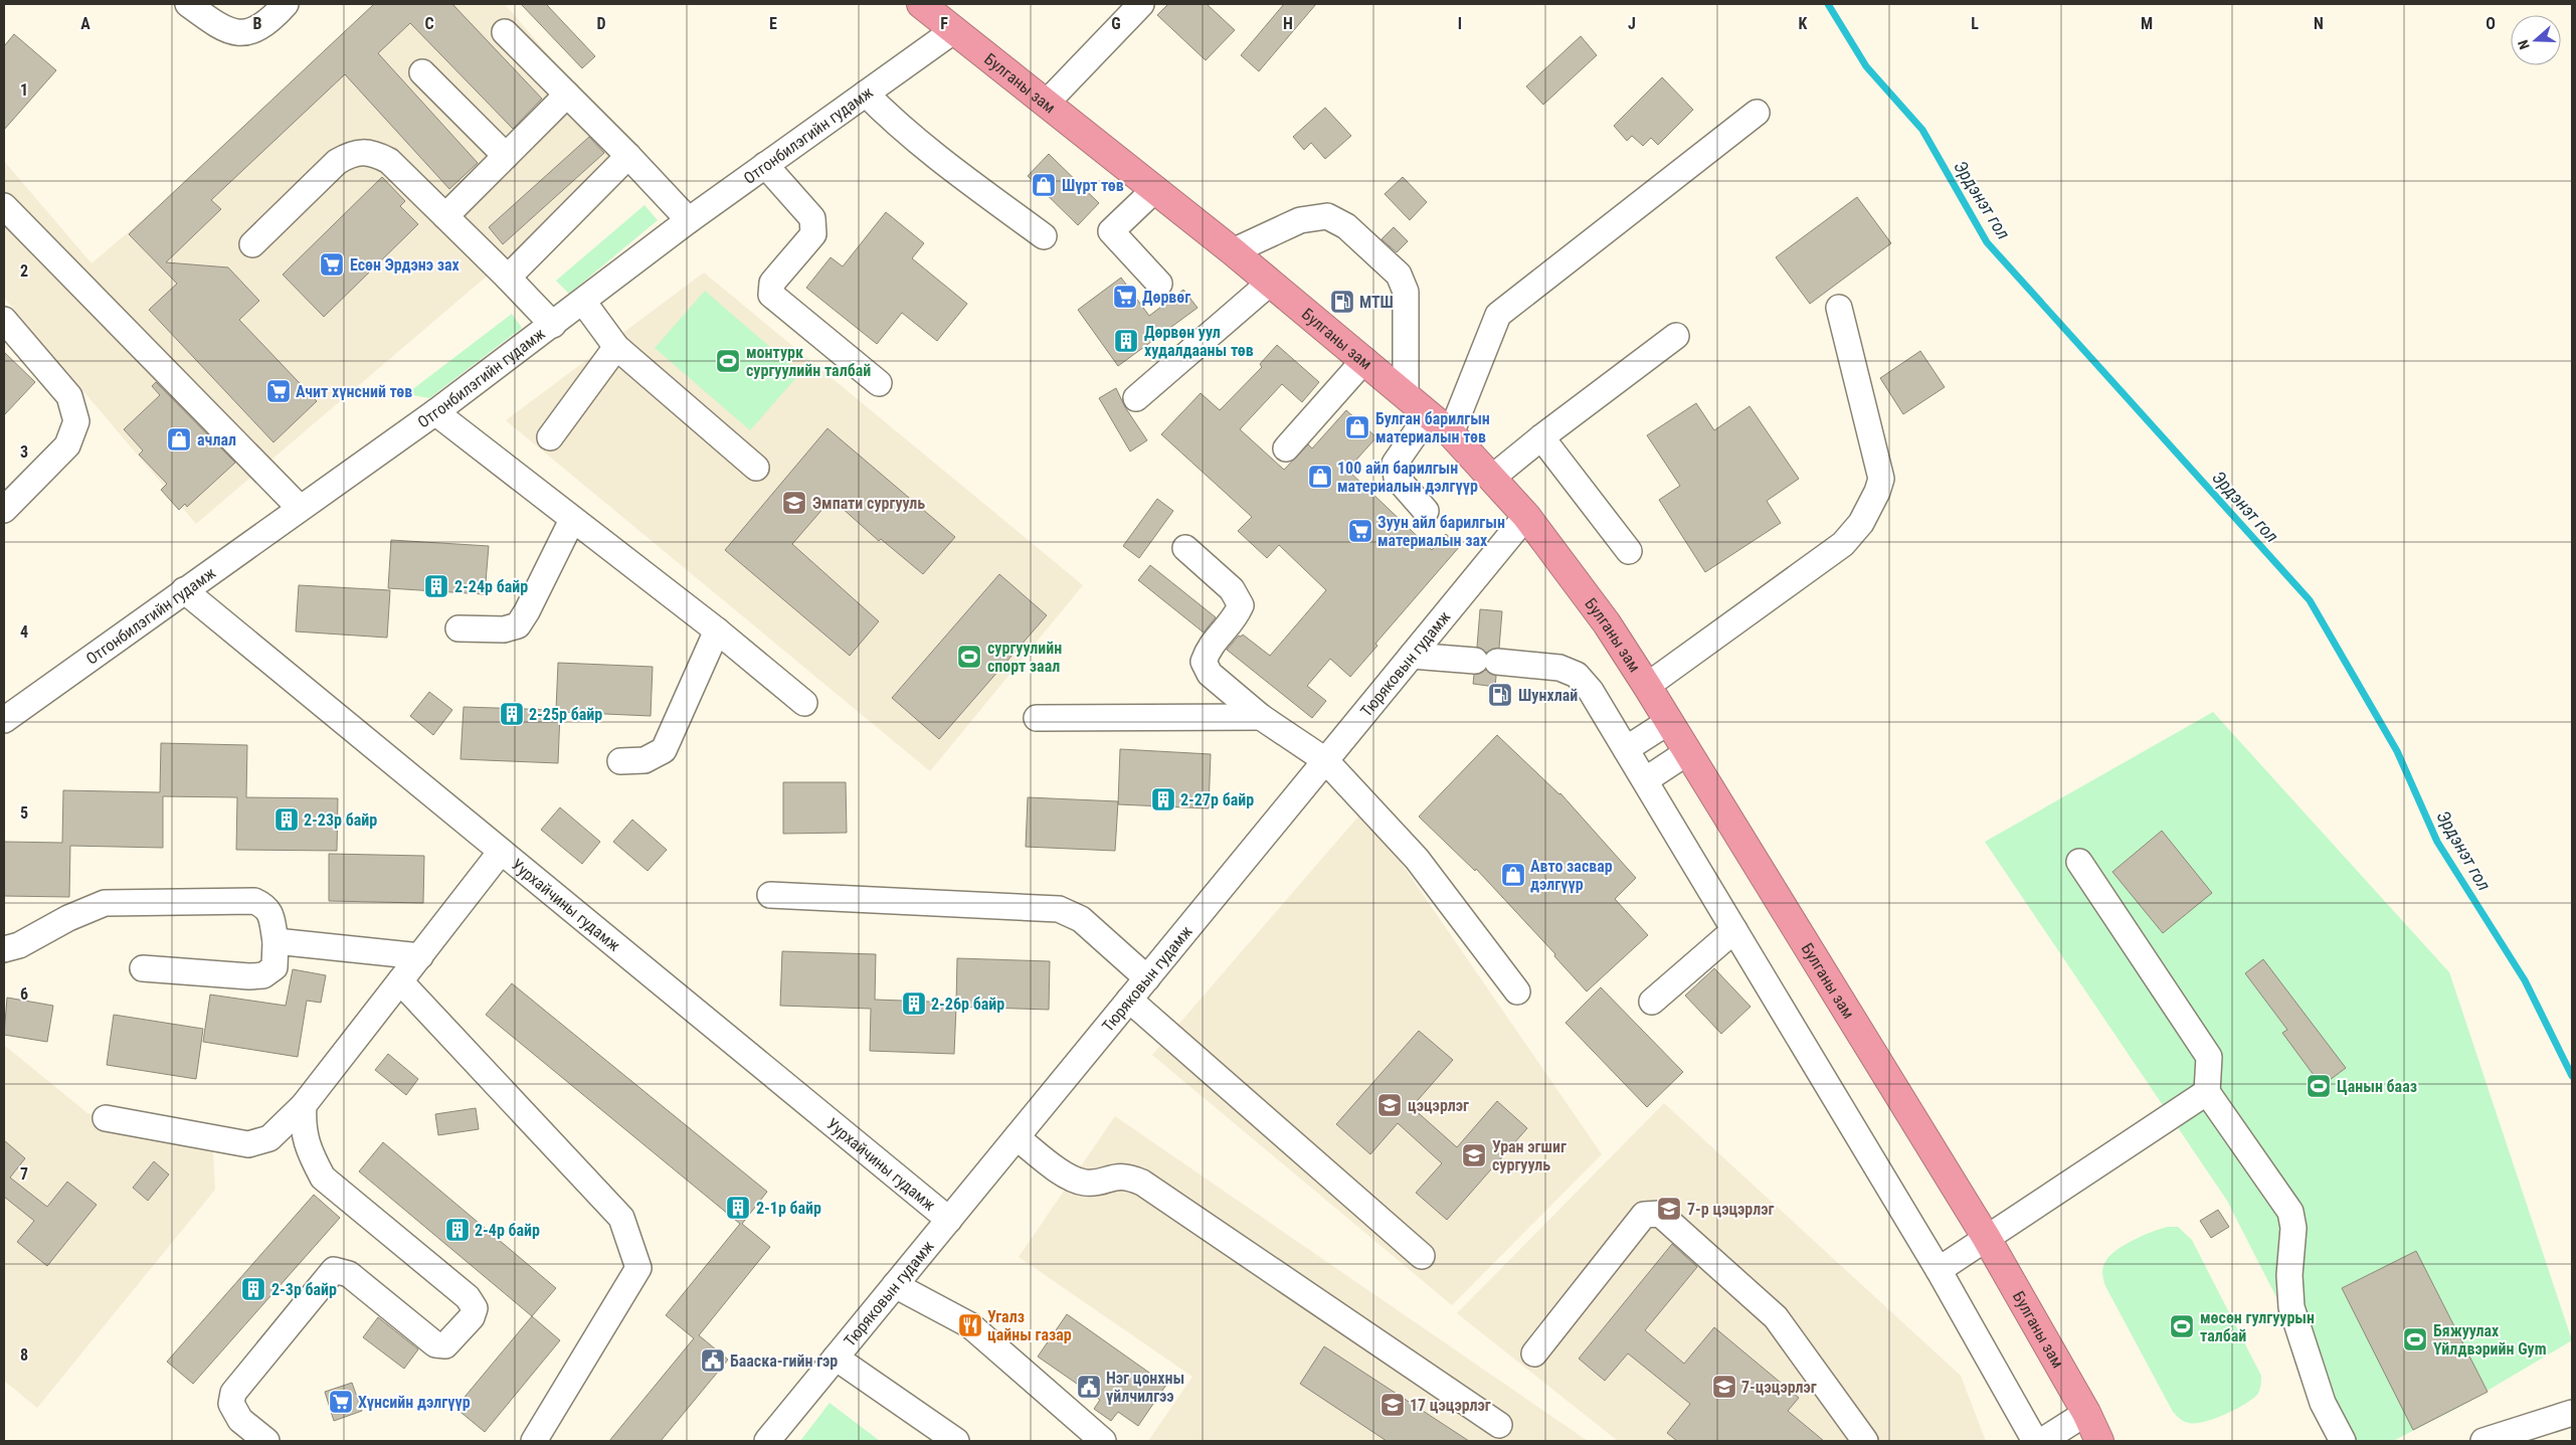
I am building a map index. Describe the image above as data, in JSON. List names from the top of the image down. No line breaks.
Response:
{"streets":{"highway":["Булганы зам"],"street":["Отгонбилэгийн гудамж","Тюряковын гудамж","Уурхайчины гудамж"]},"crossings":[["Булганы зам","Отгонбилэгийн гудамж"],["Булганы зам","Тюряковын гудамж"],["Отгонбилэгийн гудамж","Уурхайчины гудамж"],["Тюряковын гудамж","Уурхайчины гудамж"]],"water":["Эрдэнэт гол"],"places":{"shop":["Шүрт төв","Булган барилгын материалын төв","ачлал","100 айл барилгын материалын дэлгүүр","Авто засвар дэлгүүр"],"supermarket":["Есөн Эрдэнэ зах","Дөрвөг","Ачит хүнсний төв","Зуун айл барилгын материалын зах","Хүнсийн дэлгүүр"],"fuel station":["МТШ","Шунхлай"],"building":["Дөрвөн уул худалдааны төв","2-24р байр","2-25р байр","2-27р байр","2-23р байр","2-26р байр","2-1р байр","2-4р байр","2-3р байр"],"sports":["монтурк сургуулийн талбай","сургуулийн спорт заал","Цанын бааз","мөсөн гулгуурын талбай","Бяжуулах Үйлдвэрийн Gym"],"school or university":["Эмпати сургууль","цэцэрлэг","Уран эгшиг сургууль","7-р цэцэрлэг","7-цэцэрлэг","17 цэцэрлэг"],"restaurant":["Угалз цайны газар"],"public building":["Бааска-гийн гэр","Нэг цонхны үйлчилгээ"]},"north":"left","grid":{"columns":["A","B","C","D","E","F","G","H","I","J","K","L","M","N","O"],"rows":["1","2","3","4","5","6","7","8"]}}
